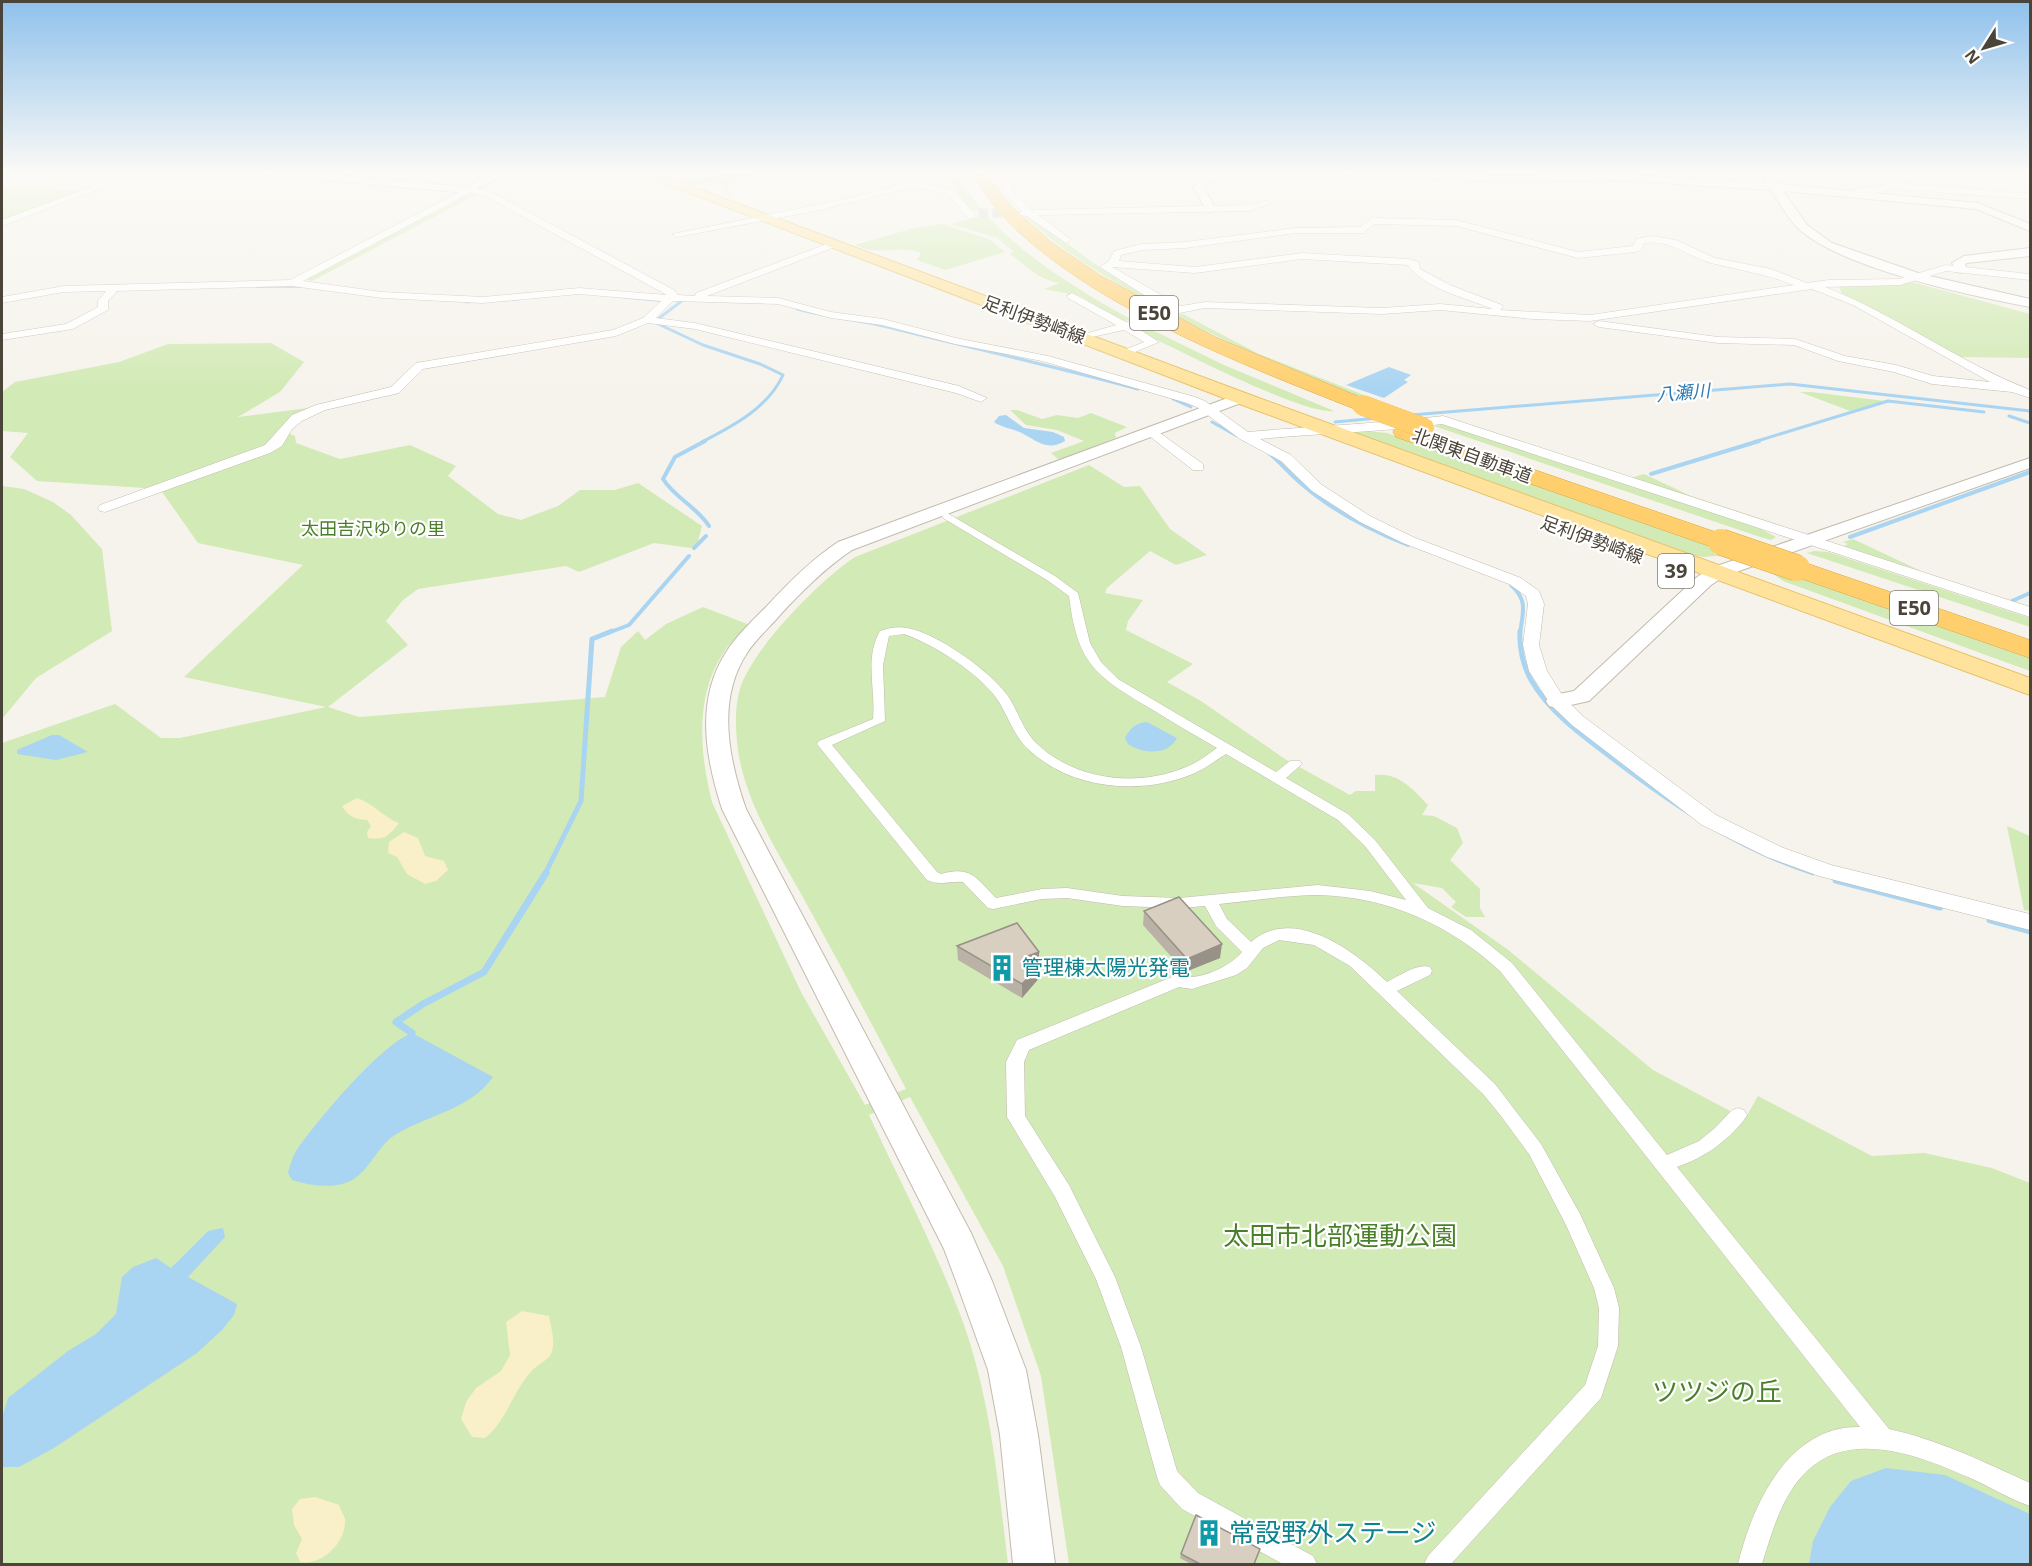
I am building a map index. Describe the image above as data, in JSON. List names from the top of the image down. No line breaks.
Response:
{"streets":{"highway":["E50","北関東自動車道"],"main road":["足利伊勢崎線","39"]},"water":["八瀬川"],"parks":["太田吉沢ゆりの里","太田市北部運動公園","ツツジの丘"],"places":{"building":["管理棟太陽光発電","常設野外ステージ"]},"north":"bottom left"}
